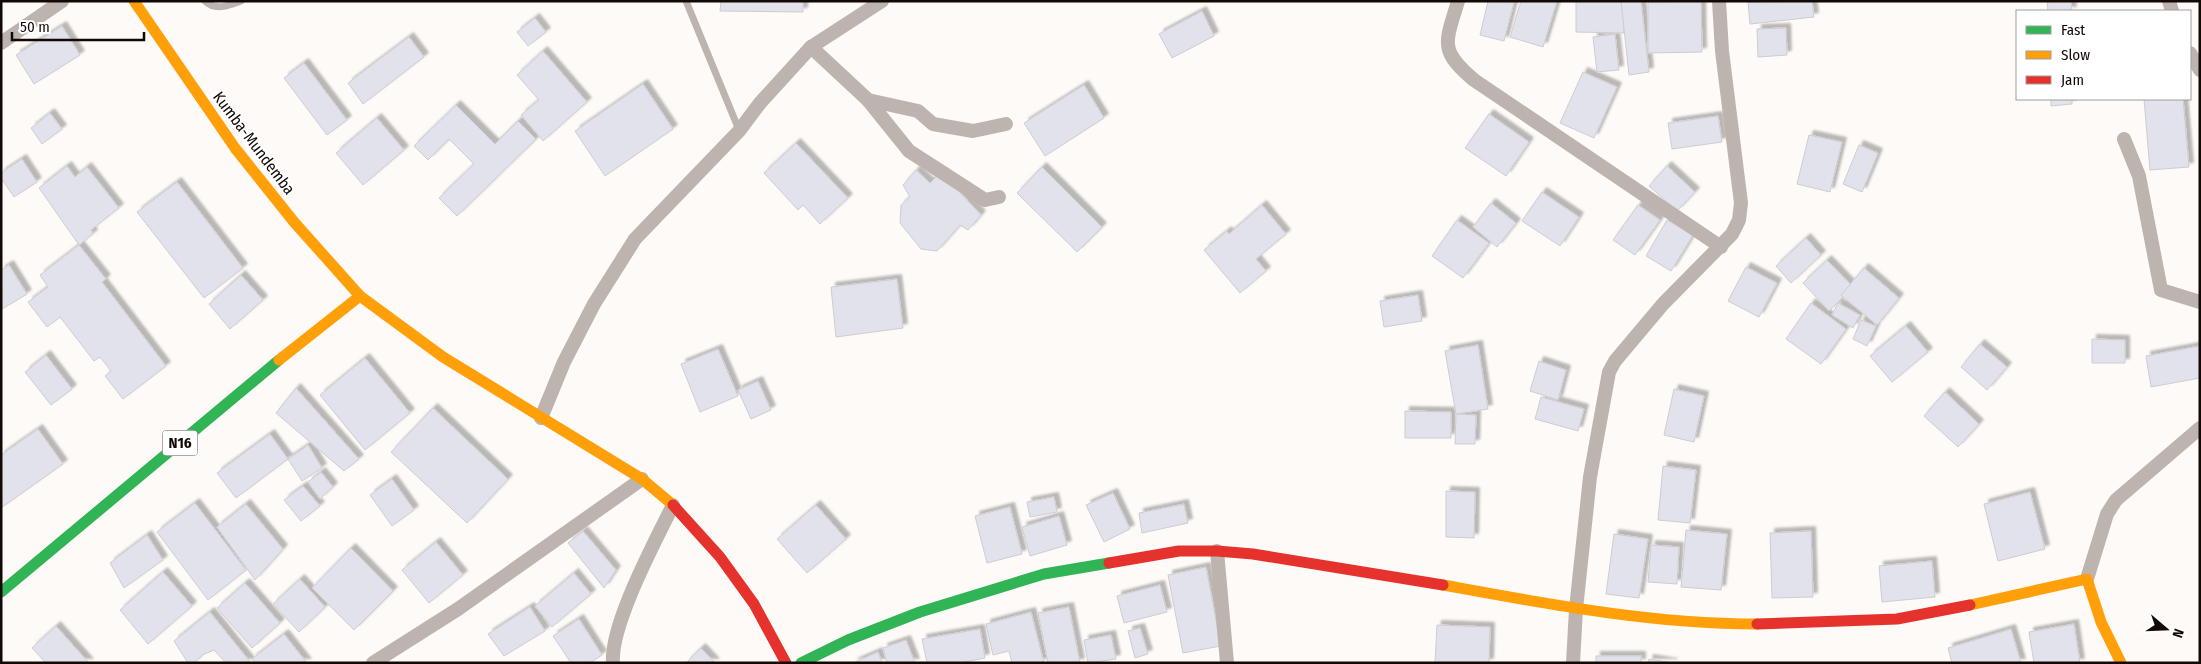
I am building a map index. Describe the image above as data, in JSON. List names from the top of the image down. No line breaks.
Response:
{"streets":{"main road":["Kumba-Mundemba","N16"]},"crossings":[["Kumba-Mundemba","N16"]],"legend":["Fast","Slow","Jam"],"scale_bar":"50 m","north":"right"}
